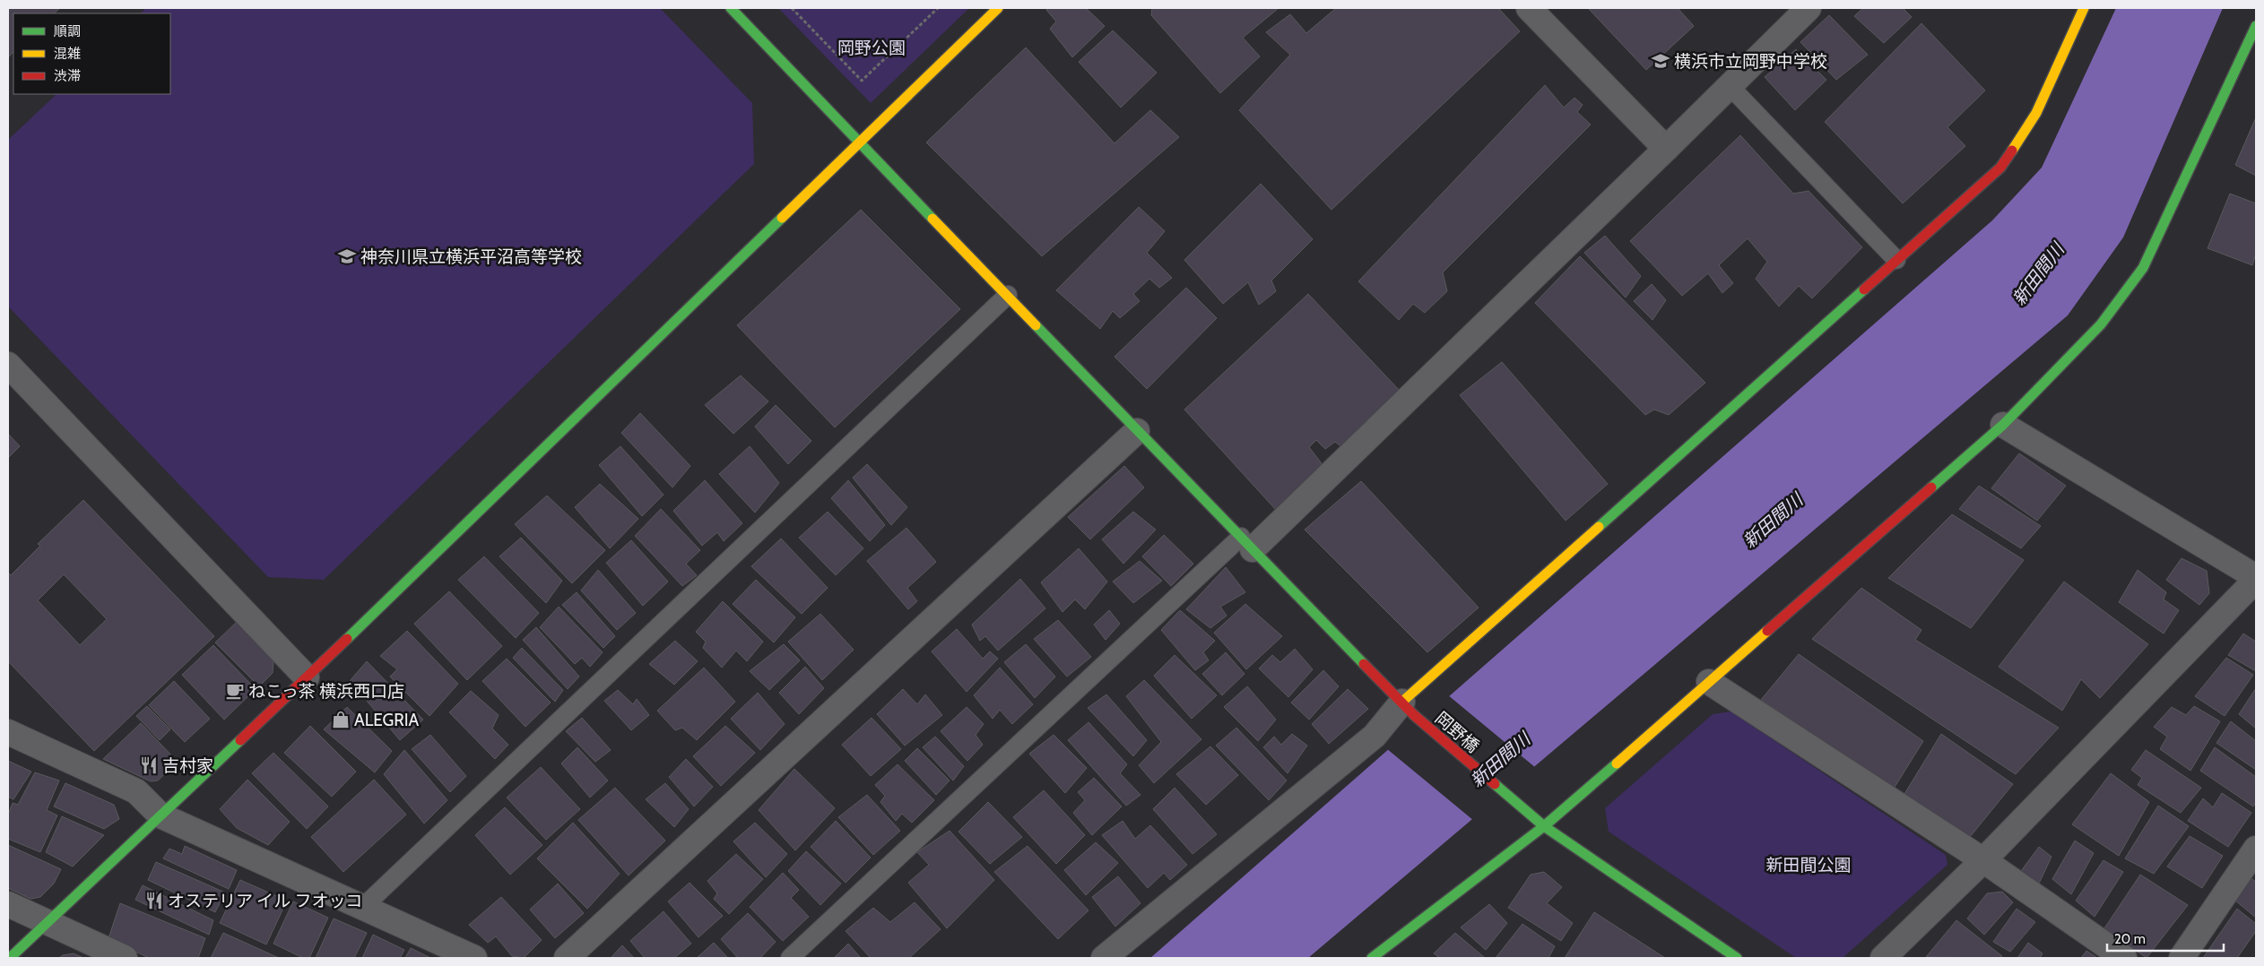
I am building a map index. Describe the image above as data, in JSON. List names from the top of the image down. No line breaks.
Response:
{"streets":{"street":["岡野橋"]},"water":["新田間川"],"parks":["岡野公園","新田間公園"],"places":{"school or university":["横浜市立岡野中学校","神奈川県立横浜平沼高等学校"],"cafe":["ねこっ茶 横浜西口店"],"shop":["ALEGRIA"],"restaurant":["吉村家","オステリア イル フオッコ"]},"legend":["順調","混雑","渋滞"],"scale_bar":"20 m"}
